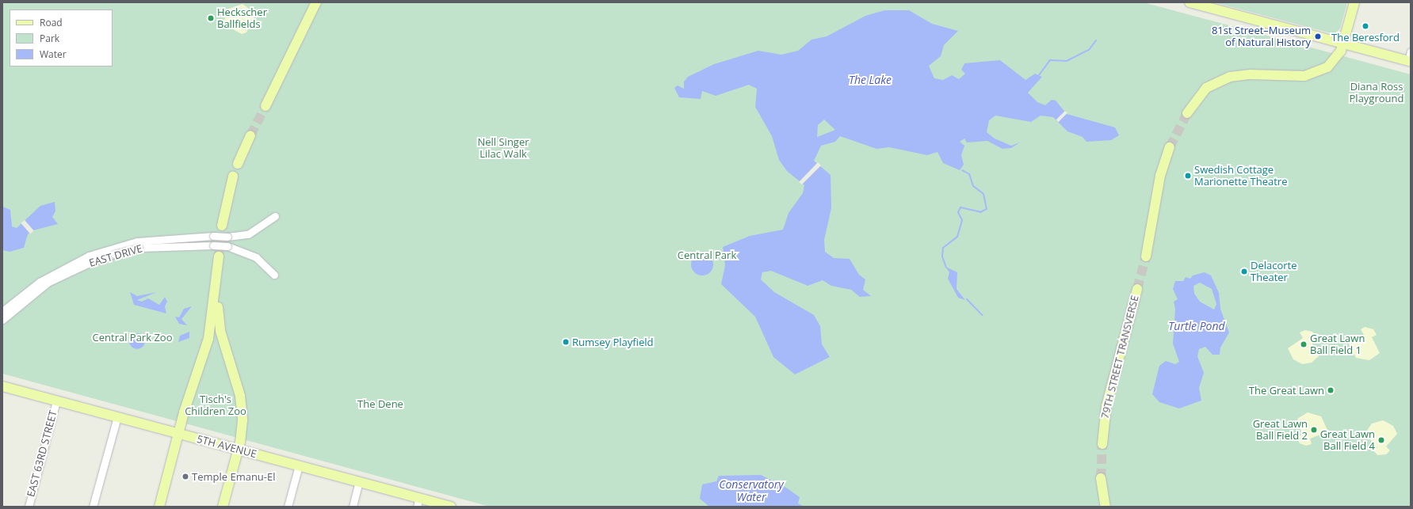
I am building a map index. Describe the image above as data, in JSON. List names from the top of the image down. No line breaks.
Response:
{"streets":{"main road":["79TH STREET TRANSVERSE","5TH AVENUE"],"street":["EAST DRIVE","EAST 63RD STREET"]},"crossings":[["5TH AVENUE","EAST 63RD STREET"]],"water":["The Lake","Turtle Pond","Conservatory Water"],"parks":["Diana Ross Playground","Nell Singer Lilac Walk","Central Park","Central Park Zoo","Tisch's Children Zoo","The Dene"],"places":["Heckscher Ballfields","The Beresford","81st Street–Museum of Natural History","Swedish Cottage Marionette Theatre","Delacorte Theater","Rumsey Playfield","Great Lawn Ball Field 1","The Great Lawn","Great Lawn Ball Field 2","Great Lawn Ball Field 4","Temple Emanu-El"],"legend":["Road","Park","Water"]}
